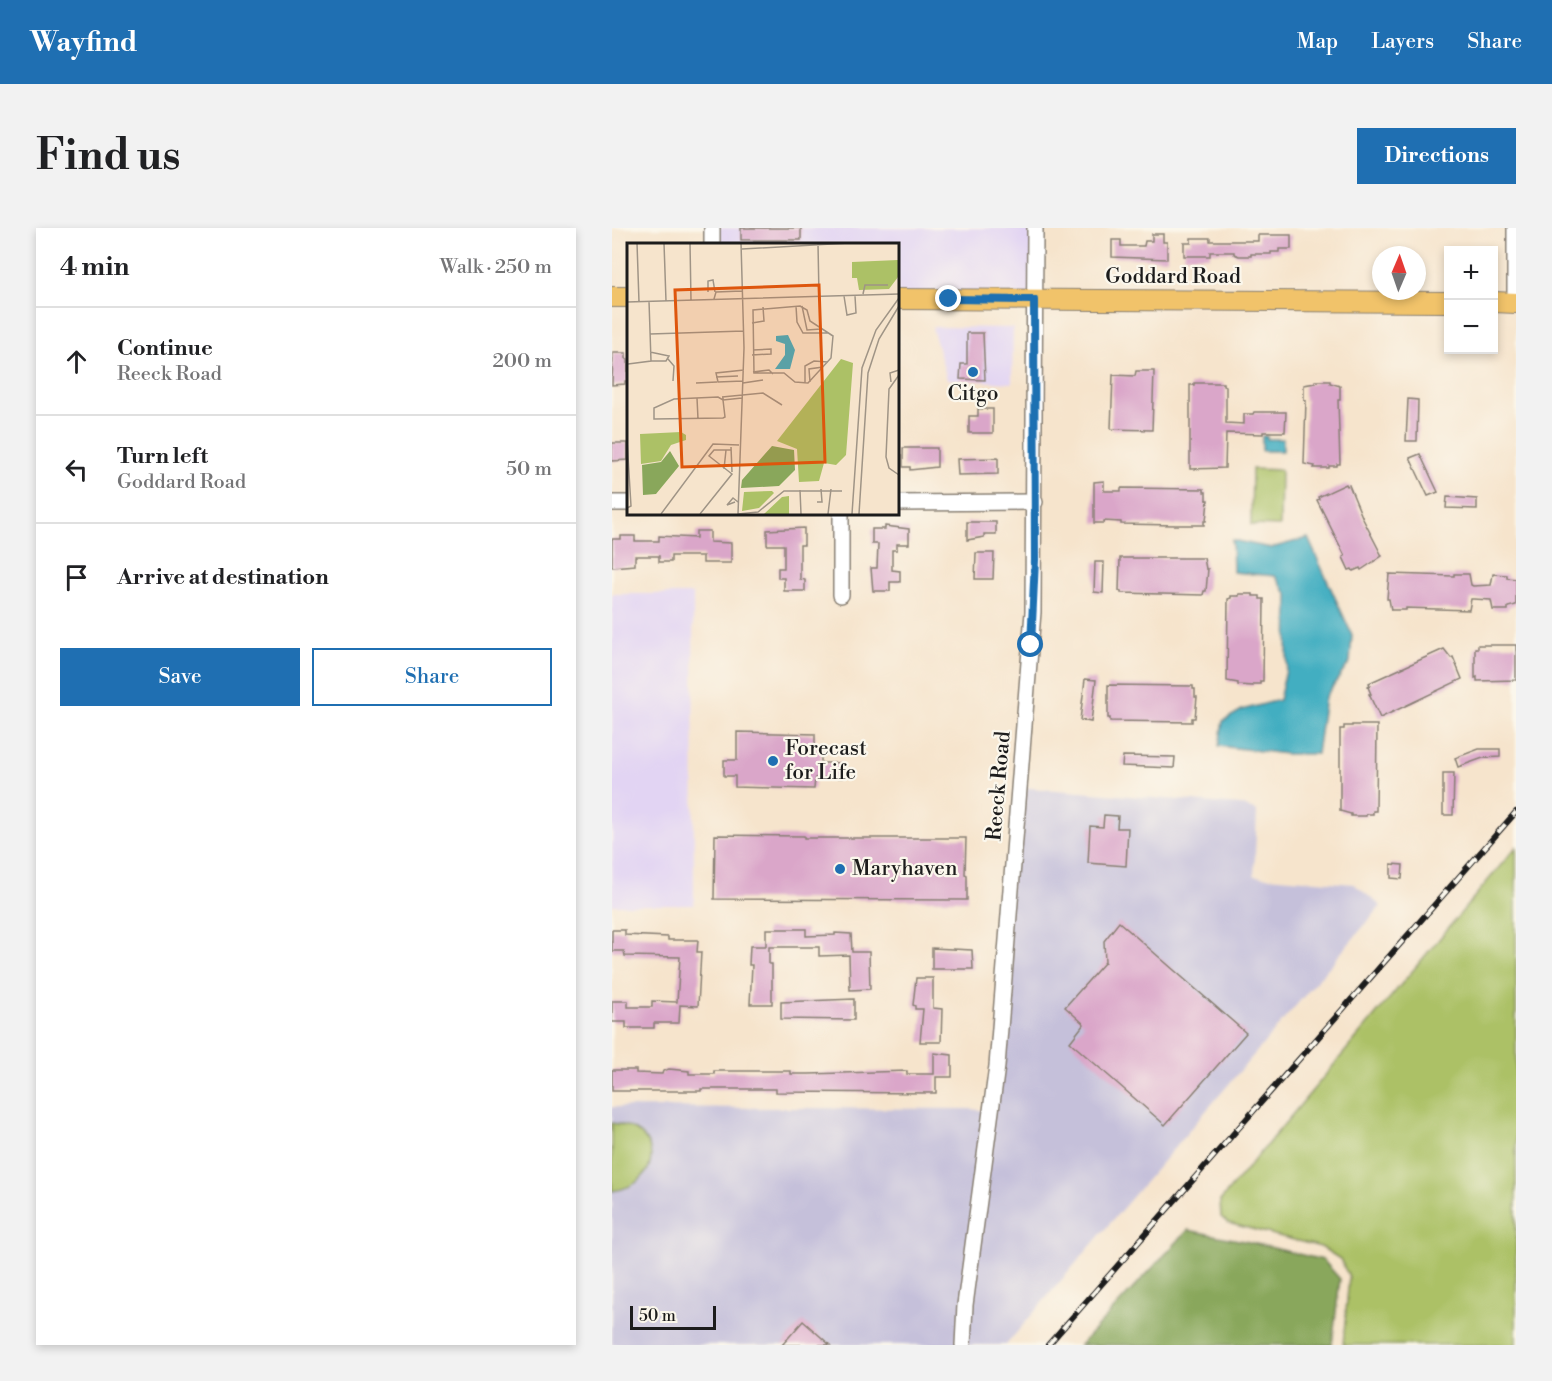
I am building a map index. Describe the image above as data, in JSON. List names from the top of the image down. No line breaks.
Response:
{"streets":{"main road":["Goddard Road"],"street":["Reeck Road"]},"crossings":[["Goddard Road","Reeck Road"]],"places":["Citgo","Forecast for Life","Maryhaven"],"scale_bar":"50 m","north":"top","page":{"header":"Wayfind","nav":["Map","Layers","Share"],"buttons":["Directions",["Save","Share"]],"title":"Find us","heading":["4 min","Walk · 250 m"],"map_buttons":["+","−"],"list":[["Continue","Reeck Road","200 m"],["Turn left","Goddard Road","50 m"],"Arrive at destination"],"scale":"50 m"}}
